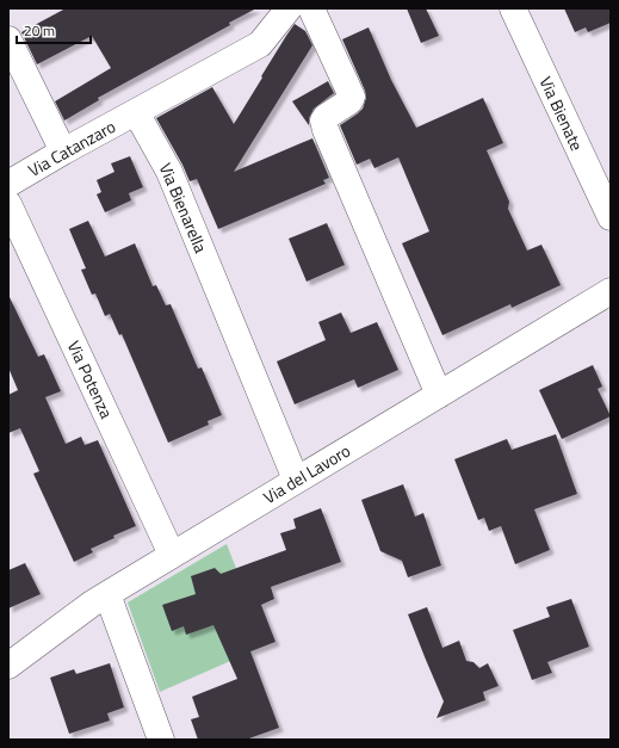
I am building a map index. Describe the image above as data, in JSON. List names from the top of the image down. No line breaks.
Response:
{"streets":{"street":["Via Bienate","Via Catanzaro","Via Bienarella","Via Potenza","Via del Lavoro"]},"crossings":[["Via Catanzaro","Via Bienarella"],["Via Bienarella","Via del Lavoro"],["Via Potenza","Via del Lavoro"]],"scale_bar":"20 m"}
